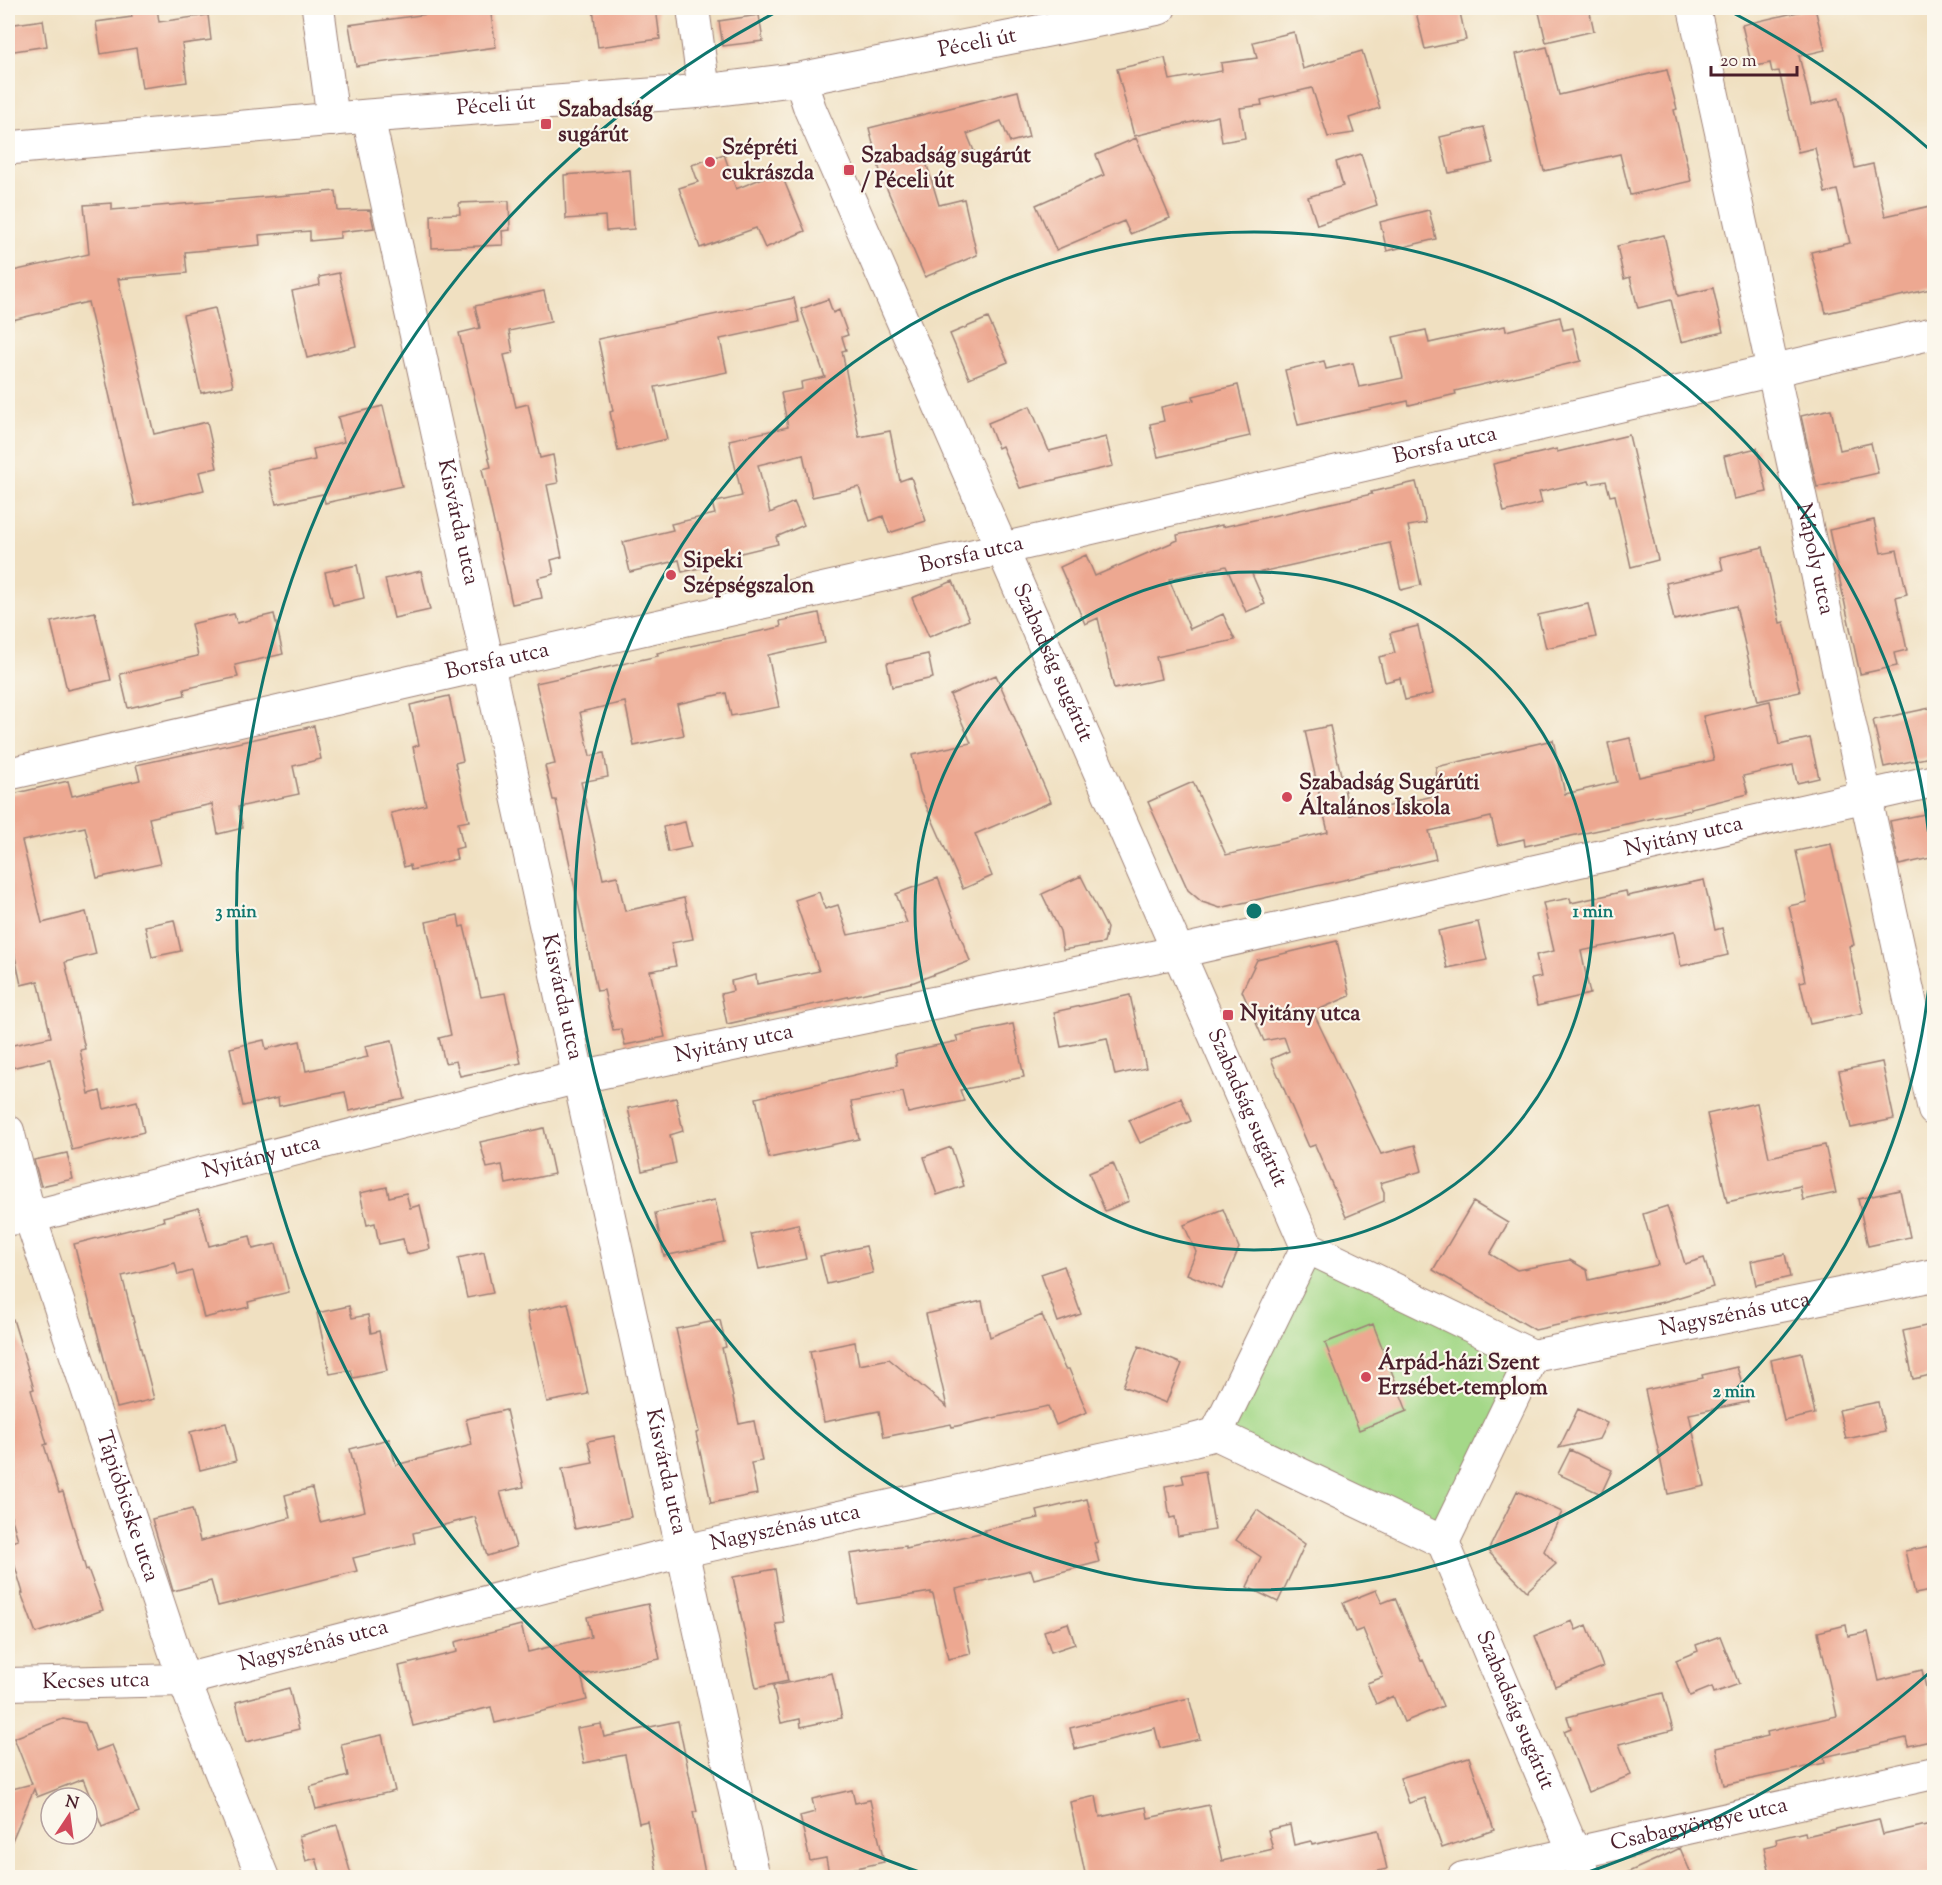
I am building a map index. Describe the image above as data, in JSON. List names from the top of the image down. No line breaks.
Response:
{"streets":{"main road":["Péceli út"],"street":["Borsfa utca","Kisvárda utca","Nápoly utca","Szabadság sugárút","Nyitány utca","Nagyszénás utca","Tápióbicske utca","Kecses utca","Csabagyöngye utca"]},"crossings":[["Péceli út","Kisvárda utca"],["Péceli út","Szabadság sugárút"],["Borsfa utca","Kisvárda utca"],["Borsfa utca","Nápoly utca"],["Borsfa utca","Szabadság sugárút"],["Kisvárda utca","Nyitány utca"],["Kisvárda utca","Nagyszénás utca"],["Nápoly utca","Nyitány utca"],["Szabadság sugárút","Nyitány utca"],["Szabadság sugárút","Csabagyöngye utca"],["Nyitány utca","Tápióbicske utca"],["Nagyszénás utca","Tápióbicske utca"],["Nagyszénás utca","Kecses utca"],["Tápióbicske utca","Kecses utca"]],"places":{"transit":["Szabadság sugárút","Szabadság sugárút / Péceli út","Nyitány utca"],"other":["Szépréti cukrászda","Sipeki Szépségszalon","Szabadság Sugárúti Általános Iskola","Árpád-házi Szent Erzsébet-templom"]},"scale_bar":"20 m","north":"top","rings":["1 min","3 min","2 min"]}
